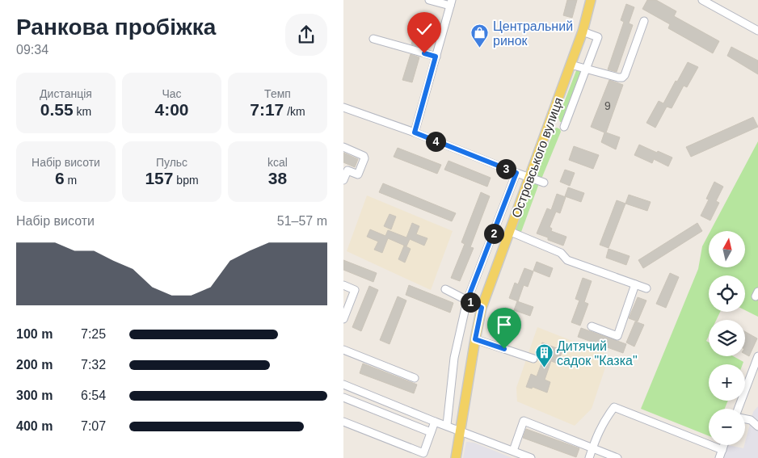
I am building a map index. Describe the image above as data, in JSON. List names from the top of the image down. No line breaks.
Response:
{"streets":{"main road":["Островського вулиця"]},"places":{"shop":["Центральний ринок"],"building":["Дитячий садок \"Казка\""]},"house_numbers":["9"],"north":"top","page":{"heading":["Ранкова пробіжка","09:34"],"stats":[["Дистанція","0.55 km"],["Час","4:00"],["Темп","7:17 /km"],["Набір висоти","6 m"],["Пульс","157 bpm"],["kcal","38"]],"pins":["4","3","2","1"],"chart":["Набір висоти","51–57 m"],"map_buttons":["+","−"],"list":[{"name":"100 m","note":"7:25"},{"name":"200 m","note":"7:32"},{"name":"300 m","note":"6:54"},{"name":"400 m","note":"7:07"}]}}
